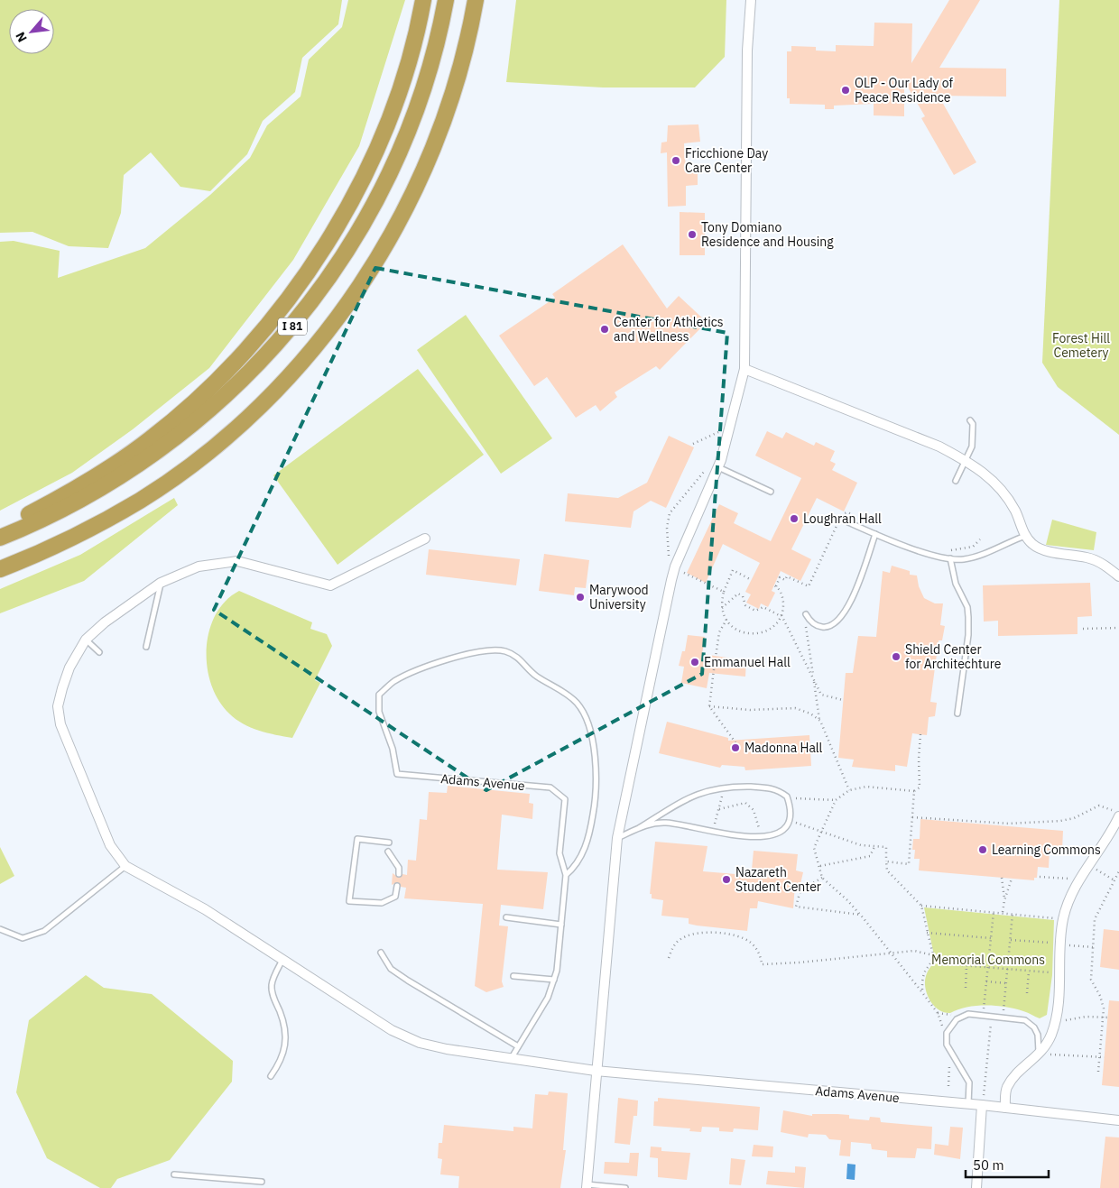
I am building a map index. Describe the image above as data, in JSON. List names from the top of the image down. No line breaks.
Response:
{"streets":{"highway":["I 81"],"street":["Adams Avenue"]},"parks":["Forest Hill Cemetery","Memorial Commons"],"places":["OLP - Our Lady of Peace Residence","Fricchione Day Care Center","Tony Domiano Residence and Housing","Center for Athletics and Wellness","Loughran Hall","Marywood University","Shield Center for Architechture","Emmanuel Hall","Madonna Hall","Learning Commons","Nazareth Student Center"],"scale_bar":"50 m","north":"bottom left"}
